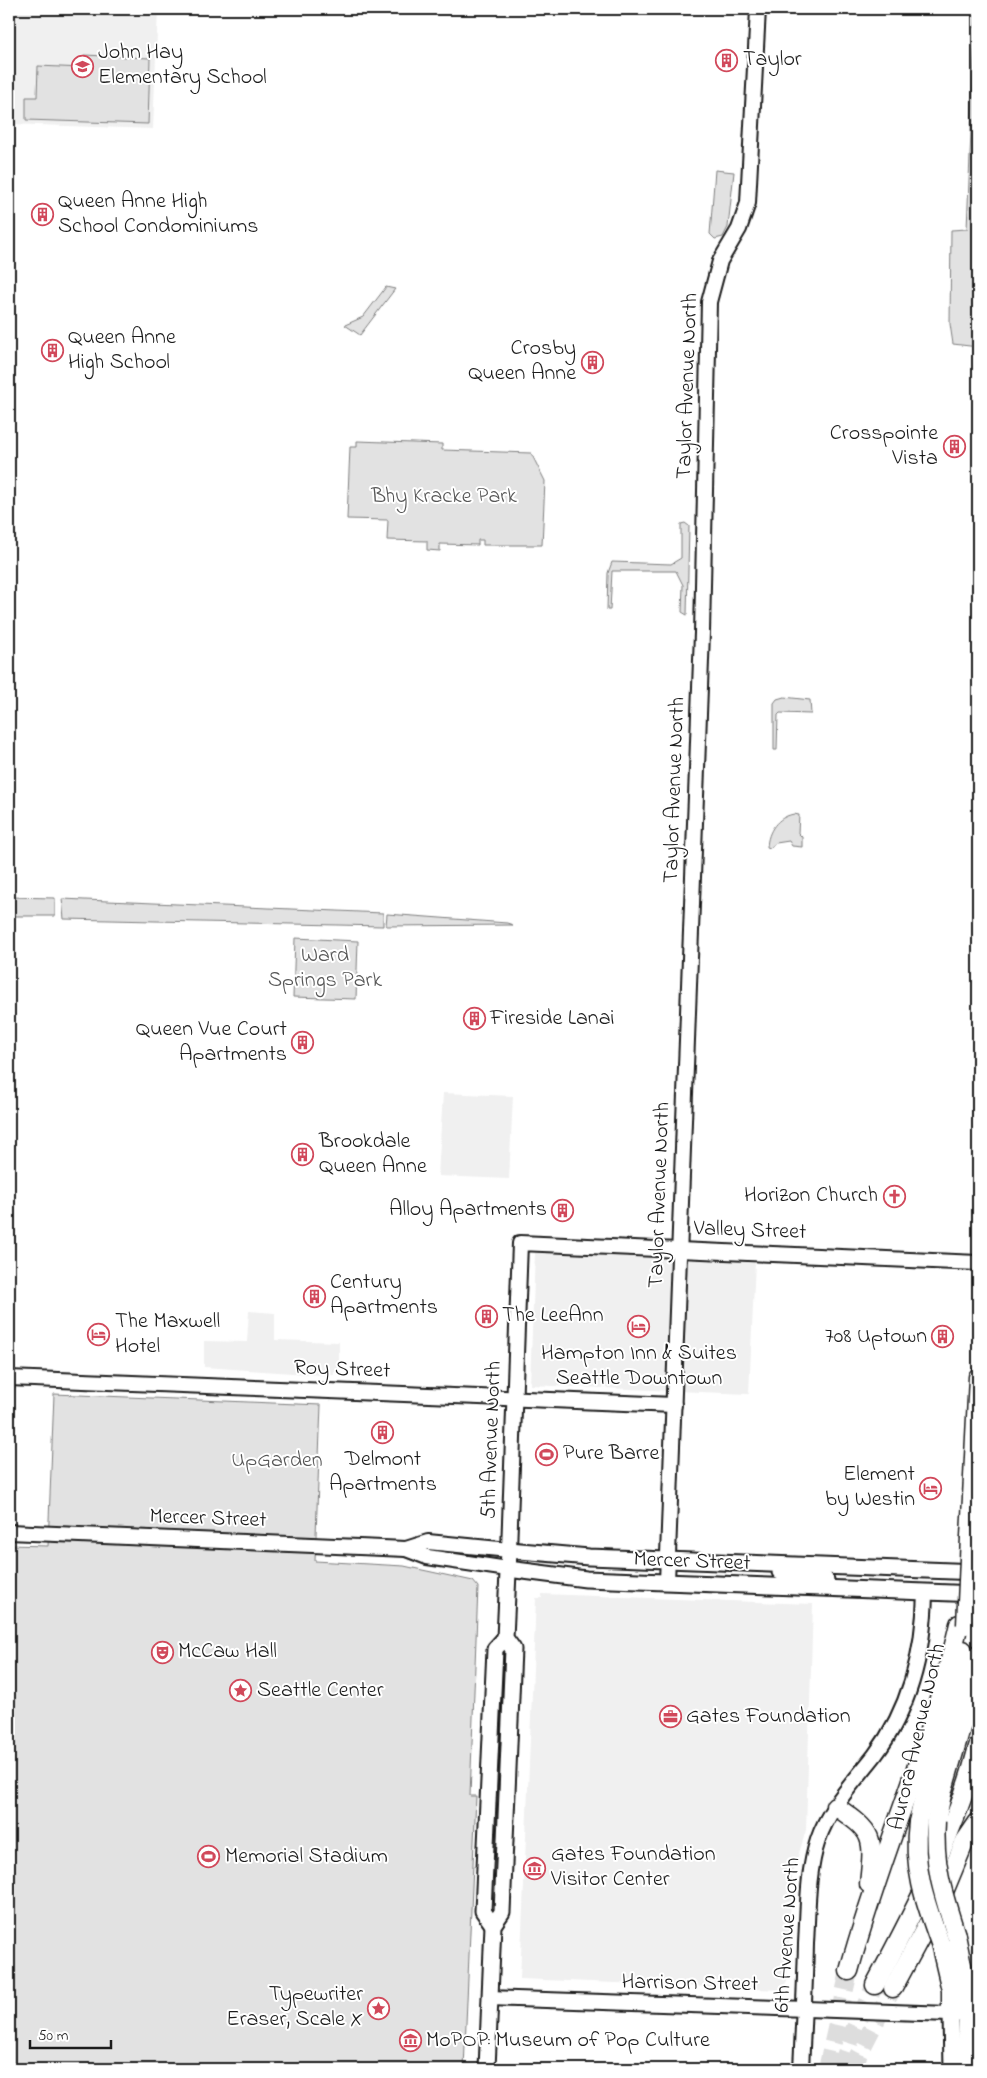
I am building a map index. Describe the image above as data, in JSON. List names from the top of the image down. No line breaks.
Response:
{"streets":{"highway":["Aurora Avenue North"],"main road":["5th Avenue North","Mercer Street"],"street":["Taylor Avenue North","Valley Street","Roy Street","6th Avenue North","Harrison Street"]},"crossings":[["Taylor Avenue North","Valley Street"],["Taylor Avenue North","Roy Street"],["Taylor Avenue North","Mercer Street"],["Valley Street","5th Avenue North"],["Roy Street","5th Avenue North"],["5th Avenue North","Mercer Street"],["5th Avenue North","Harrison Street"],["Mercer Street","6th Avenue North"],["Aurora Avenue North","Harrison Street"],["6th Avenue North","Harrison Street"]],"parks":["Bhy Kracke Park","Ward Springs Park","UpGarden"],"places":{"building":["Taylor","Queen Anne High School Condominiums","Queen Anne High School","Crosby Queen Anne","Crosspointe Vista","Fireside Lanai","Queen Vue Court Apartments","Brookdale Queen Anne","Alloy Apartments","Century Apartments","The LeeAnn","708 Uptown","Delmont Apartments"],"school or university":["John Hay Elementary School"],"church":["Horizon Church"],"hotel":["Hampton Inn & Suites Seattle Downtown","The Maxwell Hotel","Element by Westin"],"sports":["Pure Barre","Memorial Stadium"],"theatre":["McCaw Hall"],"place":["Seattle Center","Typewriter Eraser, Scale X"],"office":["Gates Foundation"],"museum":["Gates Foundation Visitor Center","MoPOP: Museum of Pop Culture"]},"scale_bar":"50 m"}
